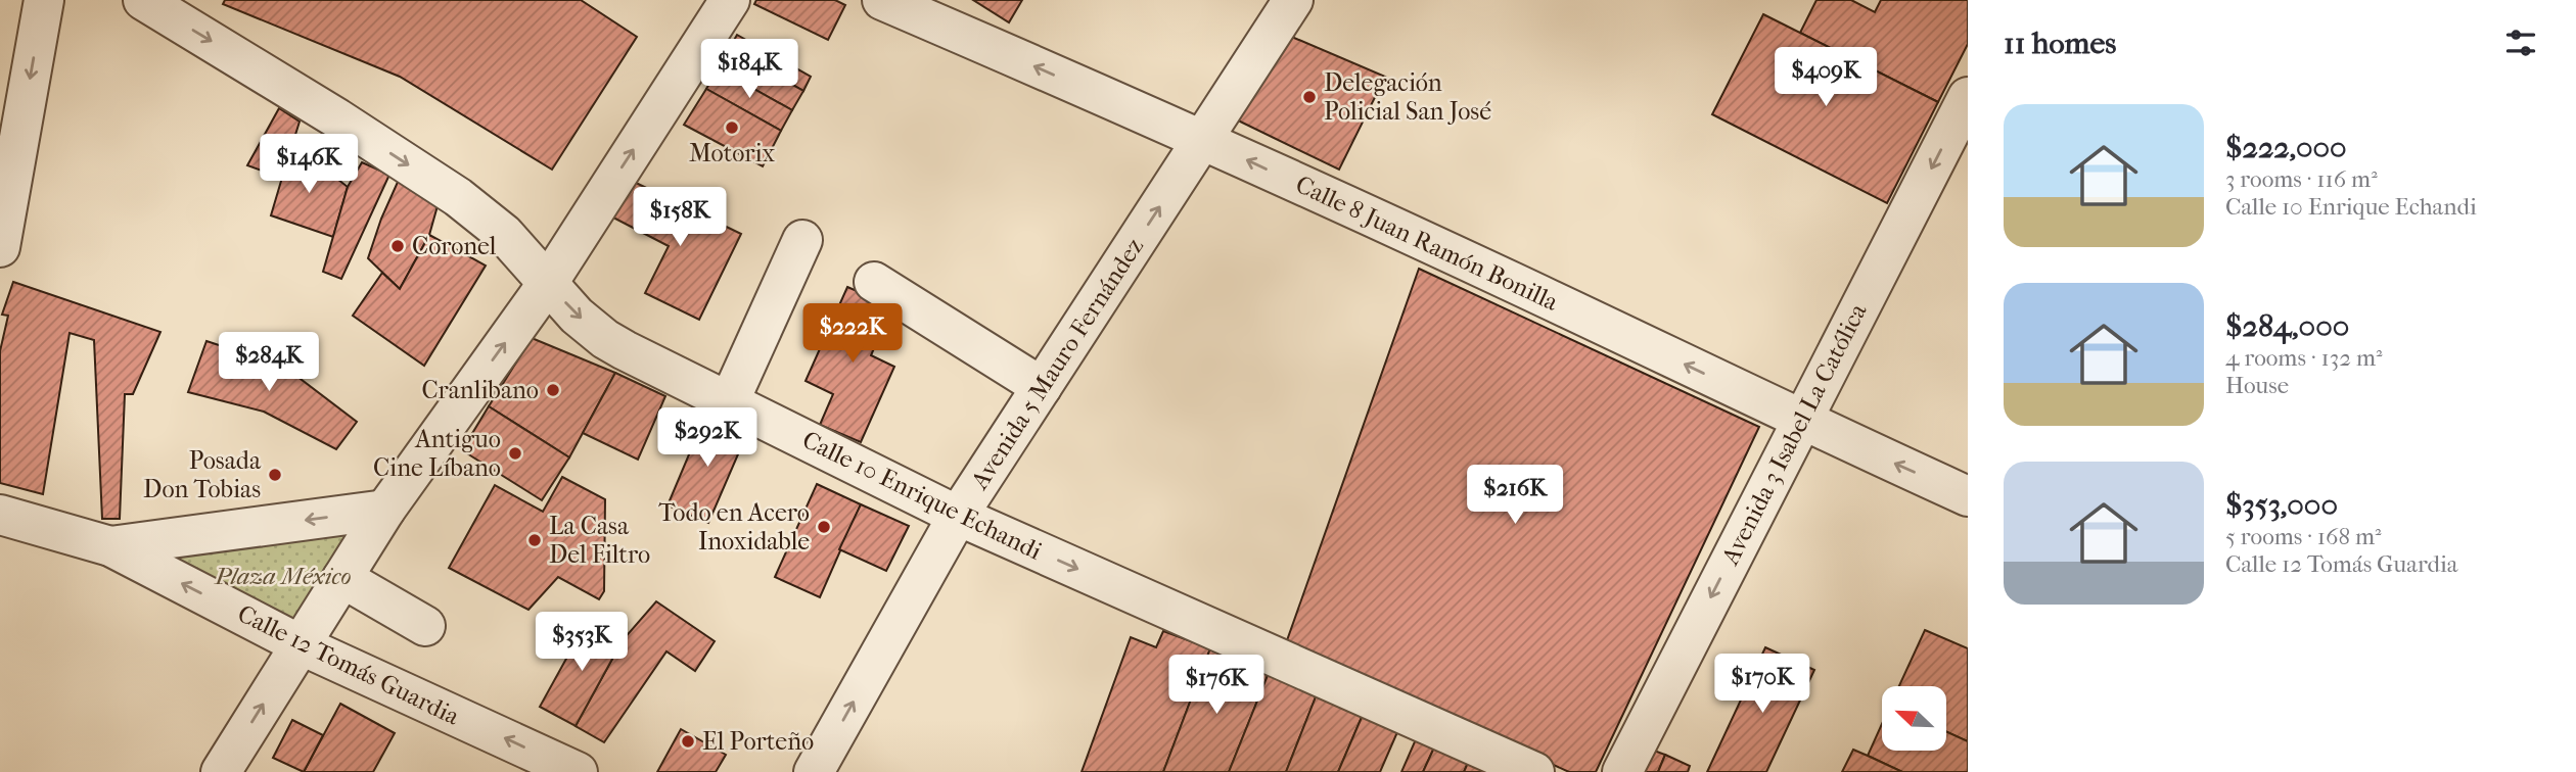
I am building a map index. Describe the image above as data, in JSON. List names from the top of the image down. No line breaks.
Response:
{"streets":{"street":["Calle 8 Juan Ramón Bonilla","Avenida 5 Mauro Fernández","Avenida 3 Isabel La Católica","Calle 10 Enrique Echandi","Calle 12 Tomás Guardia"]},"crossings":[["Calle 8 Juan Ramón Bonilla","Avenida 5 Mauro Fernández"],["Calle 8 Juan Ramón Bonilla","Avenida 3 Isabel La Católica"],["Avenida 5 Mauro Fernández","Calle 10 Enrique Echandi"]],"one_way":["Calle 8 Juan Ramón Bonilla","Avenida 5 Mauro Fernández","Avenida 3 Isabel La Católica","Calle 10 Enrique Echandi","Calle 12 Tomás Guardia"],"parks":["Plaza México"],"places":["Delegación Policial San José","Motorix","Coronel","Cranlibano","Antiguo Cine Líbano","Posada Don Tobias","Todo en Acero Inoxidable","La Casa Del Filtro","El Porteño"],"north":"top left","page":{"heading":"11 homes","price":["$184K","$409K","$146K","$158K","$222K","$284K","$292K","$216K","$353K","$170K","$176K"],"list":[{"name":"$222,000","note":"3 rooms · 116 m² · Calle 10 Enrique Echandi"},{"name":"$284,000","note":"4 rooms · 132 m² · House"},{"name":"$353,000","note":"5 rooms · 168 m² · Calle 12 Tomás Guardia"}]}}
